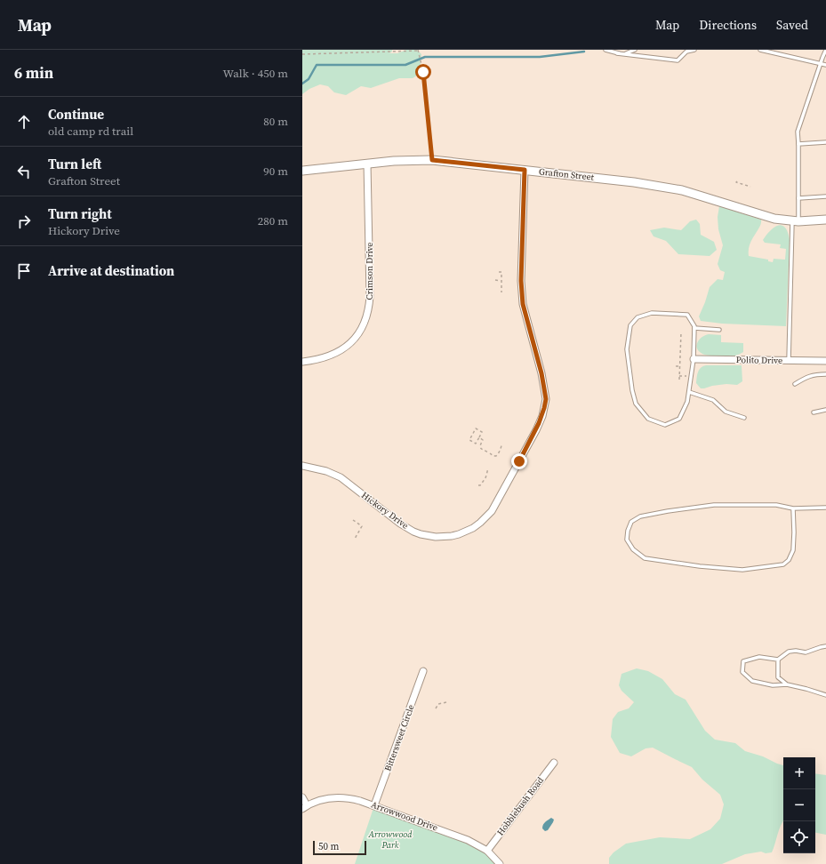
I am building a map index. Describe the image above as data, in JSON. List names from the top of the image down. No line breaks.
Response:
{"streets":{"street":["Grafton Street","Crimson Drive","Polito Drive","Hickory Drive","Bittersweet Circle","Hobblebush Road","Arrowwood Drive"]},"crossings":[["Grafton Street","Crimson Drive"],["Grafton Street","Hickory Drive"],["Bittersweet Circle","Arrowwood Drive"],["Hobblebush Road","Arrowwood Drive"]],"parks":["Arrowwood Park"],"scale_bar":"50 m","page":{"header":"Map","nav":["Map","Directions","Saved"],"heading":["6 min","Walk · 450 m"],"list":[["Continue","old camp rd trail","80 m"],["Turn left","Grafton Street","90 m"],["Turn right","Hickory Drive","280 m"],"Arrive at destination"],"map_buttons":["+","−"],"scale":"50 m"}}
